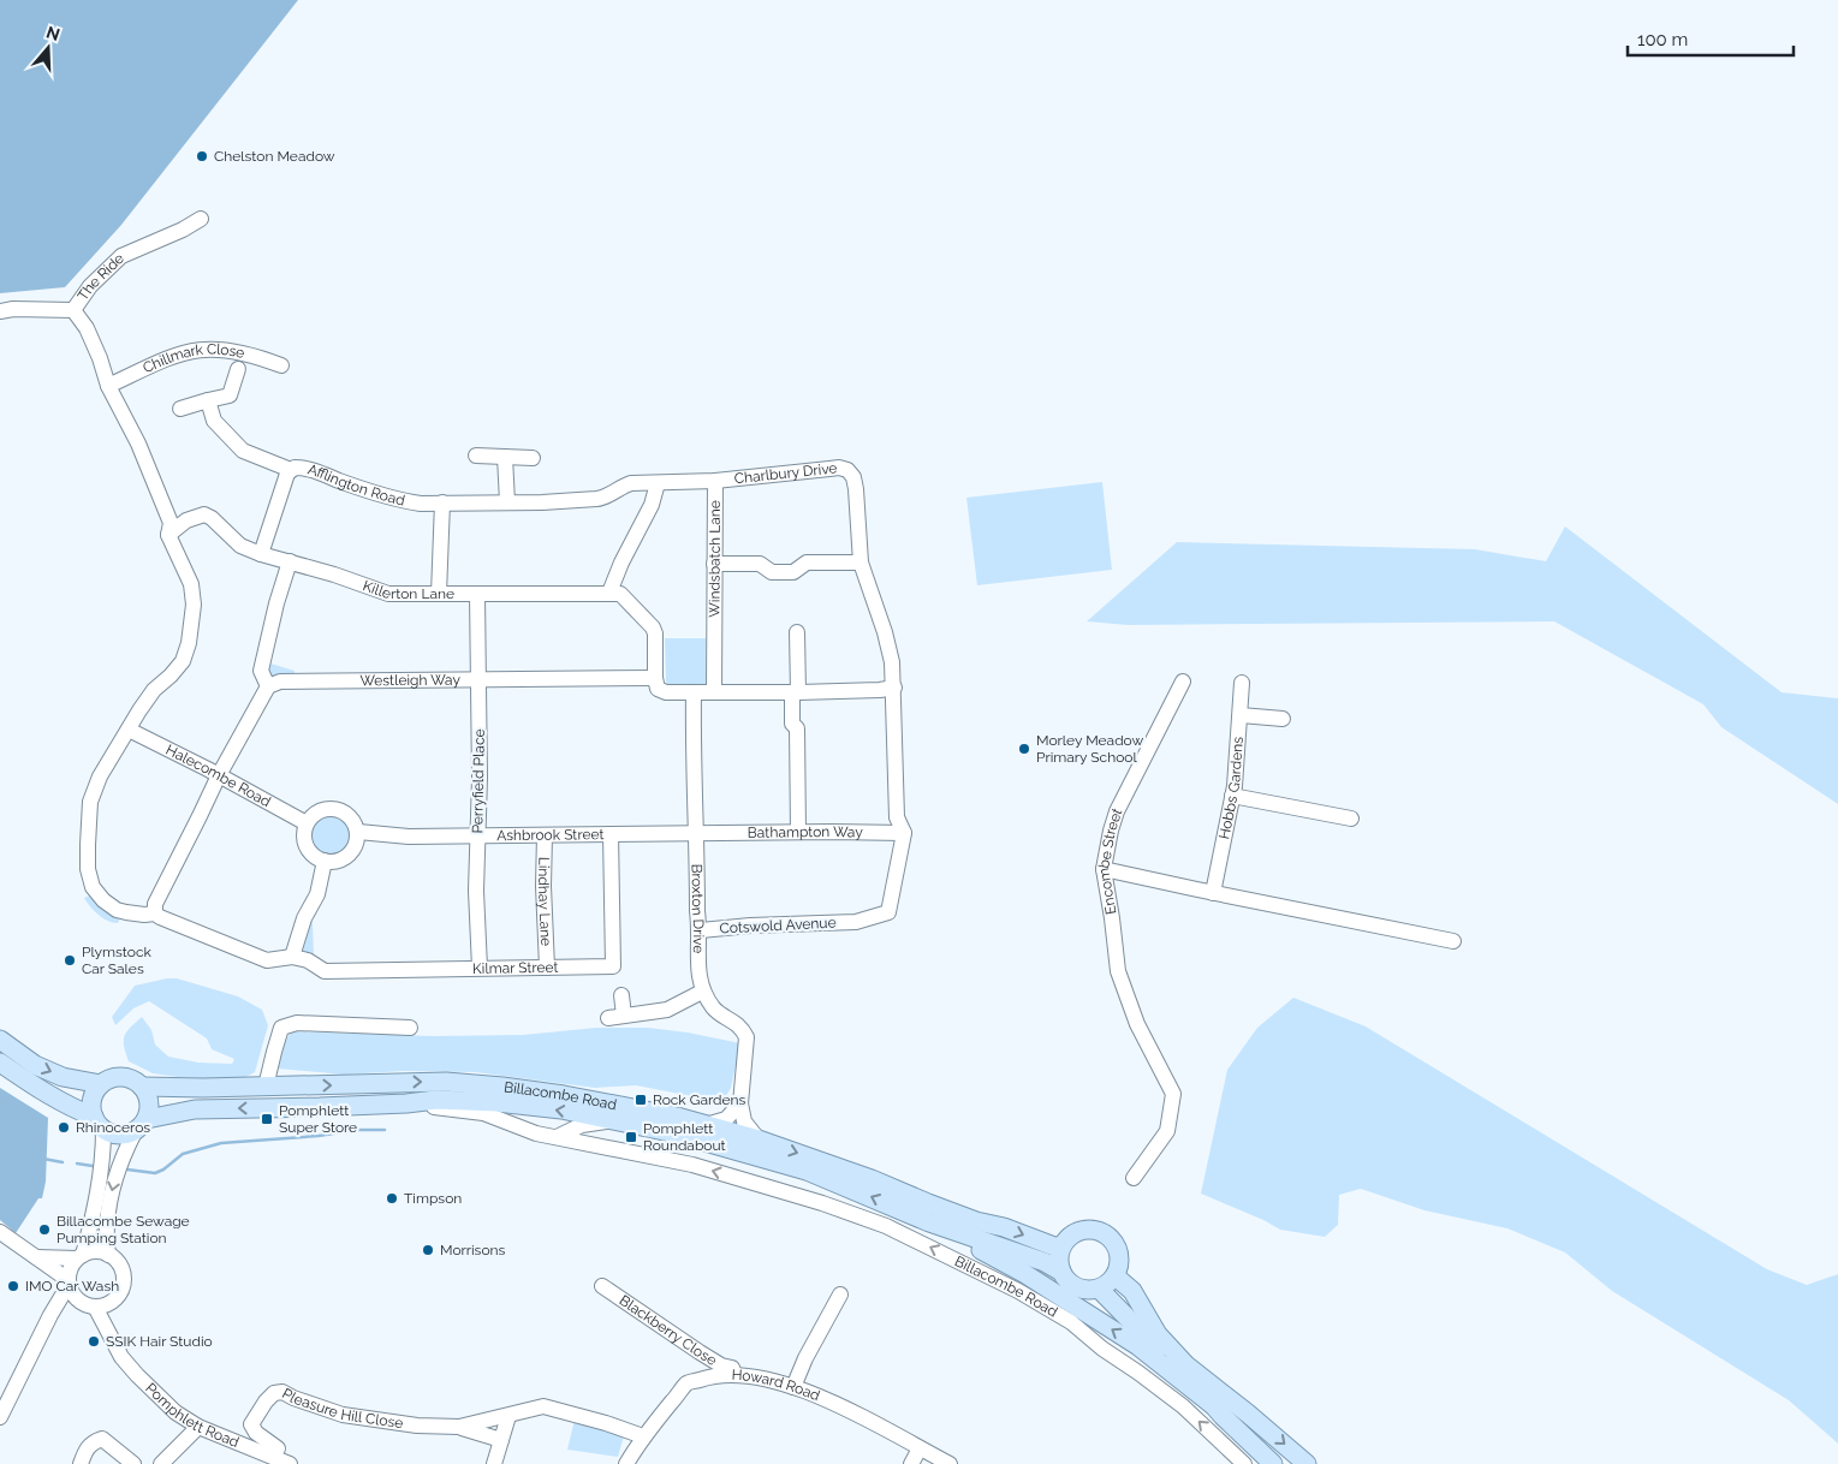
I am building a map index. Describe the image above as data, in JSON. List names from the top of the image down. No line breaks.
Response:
{"streets":{"main road":["Billacombe Road"],"street":["The Ride","Chillmark Close","Charlbury Drive","Afflington Road","Windsbatch Lane","Killerton Lane","Westleigh Way","Halecombe Road","Perryfield Place","Hobbs Gardens","Bathampton Way","Ashbrook Street","Encombe Street","Lindhay Lane","Broxton Drive","Cotswold Avenue","Kilmar Street","Blackberry Close","Howard Road","Pleasure Hill Close","Pomphlett Road"]},"crossings":[["Charlbury Drive","Afflington Road"],["Charlbury Drive","Windsbatch Lane"],["Charlbury Drive","Bathampton Way"],["Charlbury Drive","Cotswold Avenue"],["Afflington Road","Killerton Lane"],["Killerton Lane","Perryfield Place"],["Westleigh Way","Perryfield Place"],["Halecombe Road","Ashbrook Street"],["Perryfield Place","Ashbrook Street"],["Perryfield Place","Kilmar Street"],["Bathampton Way","Ashbrook Street"],["Bathampton Way","Broxton Drive"],["Bathampton Way","Cotswold Avenue"],["Ashbrook Street","Lindhay Lane"],["Ashbrook Street","Broxton Drive"],["Ashbrook Street","Kilmar Street"],["Lindhay Lane","Kilmar Street"],["Broxton Drive","Cotswold Avenue"],["Blackberry Close","Howard Road"],["Howard Road","Pleasure Hill Close"],["Pleasure Hill Close","Pomphlett Road"]],"places":{"other":["Chelston Meadow","Morley Meadow Primary School","Plymstock Car Sales","Rhinoceros","Timpson","Billacombe Sewage Pumping Station","Morrisons","IMO Car Wash","SSIK Hair Studio"],"transit":["Rock Gardens","Pomphlett Super Store","Pomphlett Roundabout"]},"scale_bar":"100 m","north":"top"}
